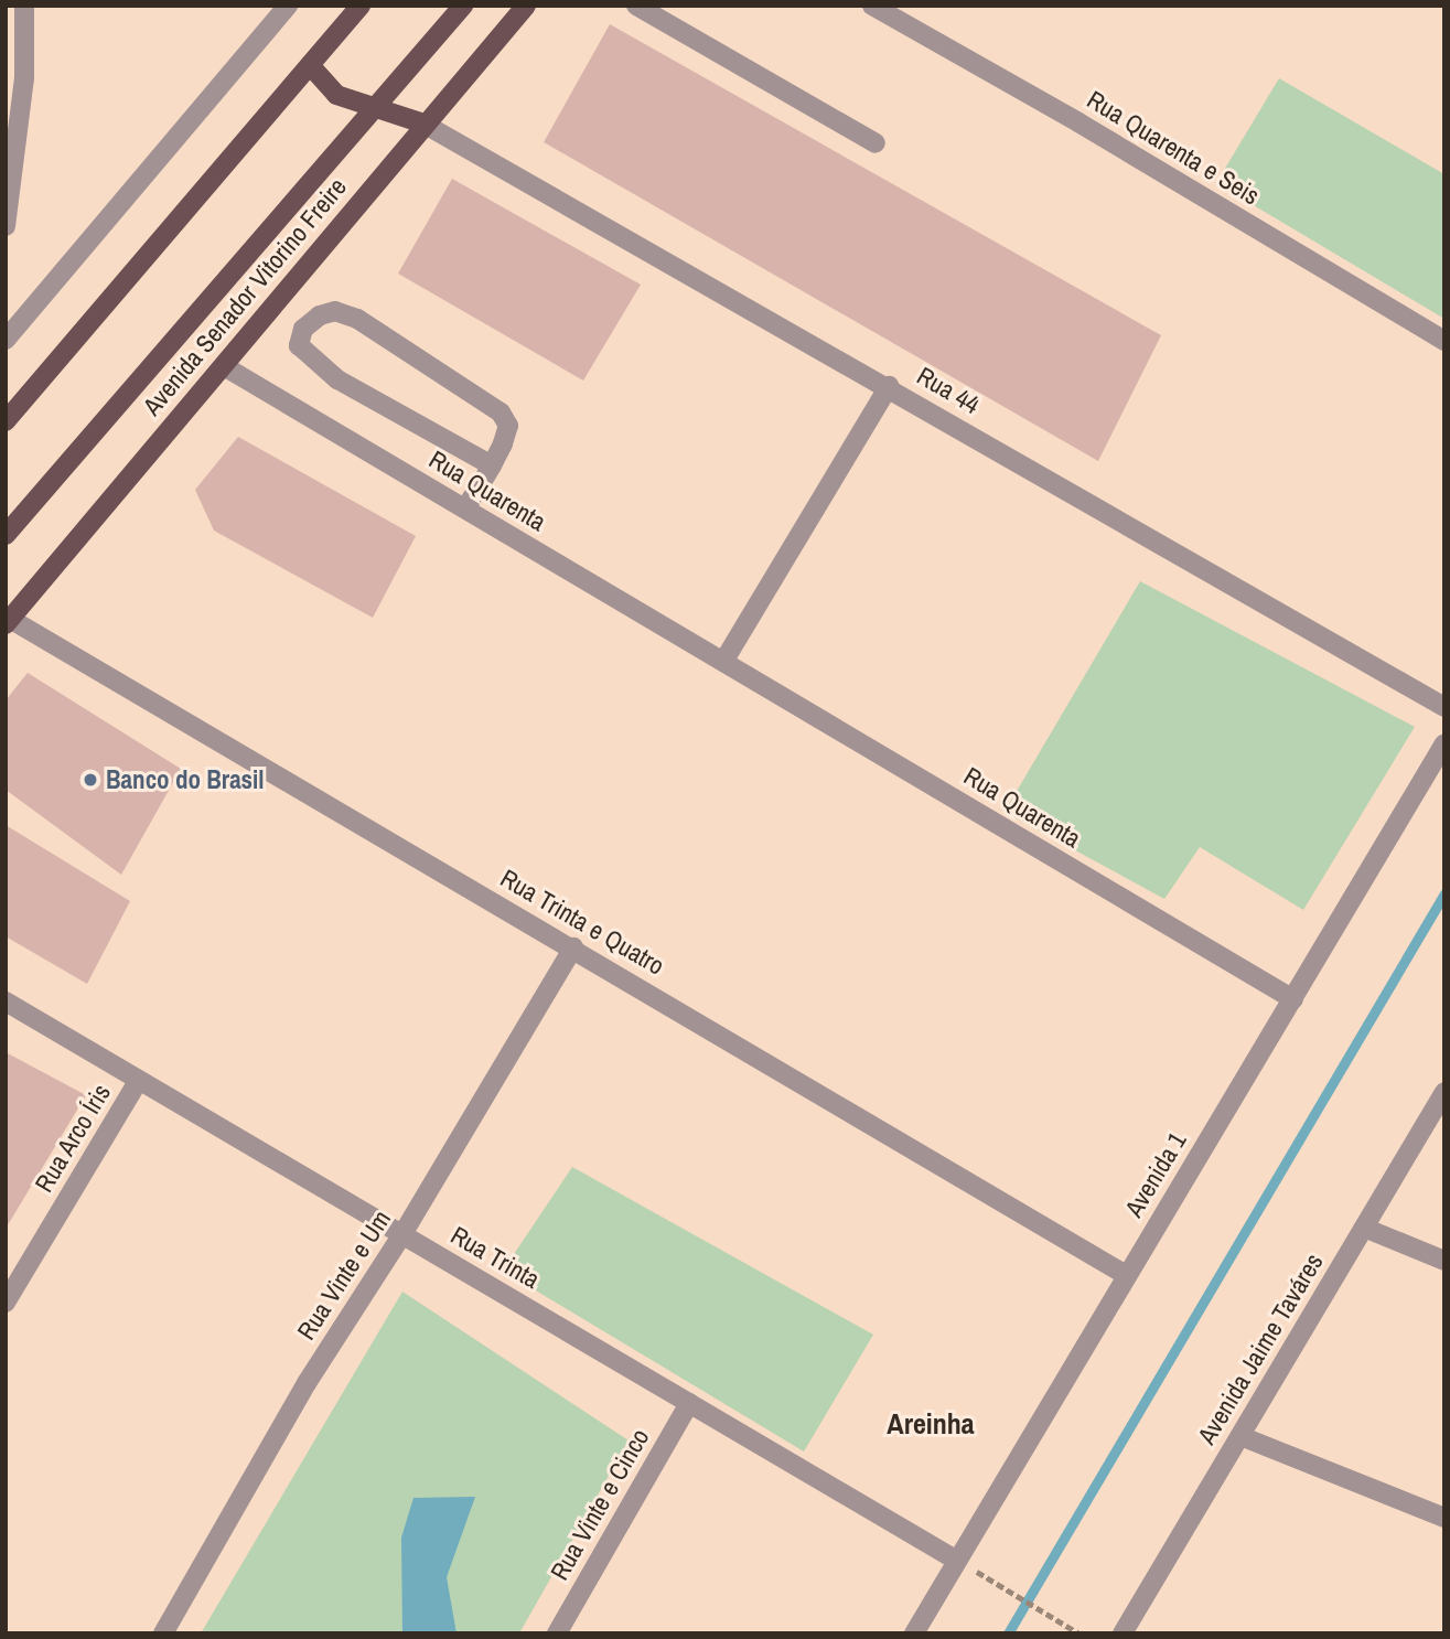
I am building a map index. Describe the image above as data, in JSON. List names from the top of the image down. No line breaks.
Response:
{"streets":{"main road":["Avenida Senador Vitorino Freire"],"street":["Rua Quarenta e Seis","Rua 44","Rua Quarenta","Rua Trinta e Quatro","Rua Arco Íris","Avenida 1","Rua Trinta","Rua Vinte e Um","Avenida Jaime Taváres","Rua Vinte e Cinco"]},"crossings":[["Avenida Senador Vitorino Freire","Rua 44"],["Avenida Senador Vitorino Freire","Rua Quarenta"],["Avenida Senador Vitorino Freire","Rua Trinta e Quatro"],["Rua Quarenta","Avenida 1"],["Rua Trinta e Quatro","Avenida 1"],["Rua Trinta e Quatro","Rua Vinte e Um"],["Rua Arco Íris","Rua Trinta"],["Avenida 1","Rua Trinta"],["Rua Trinta","Rua Vinte e Um"],["Rua Trinta","Rua Vinte e Cinco"]],"districts":["Areinha"],"places":["Banco do Brasil"]}
